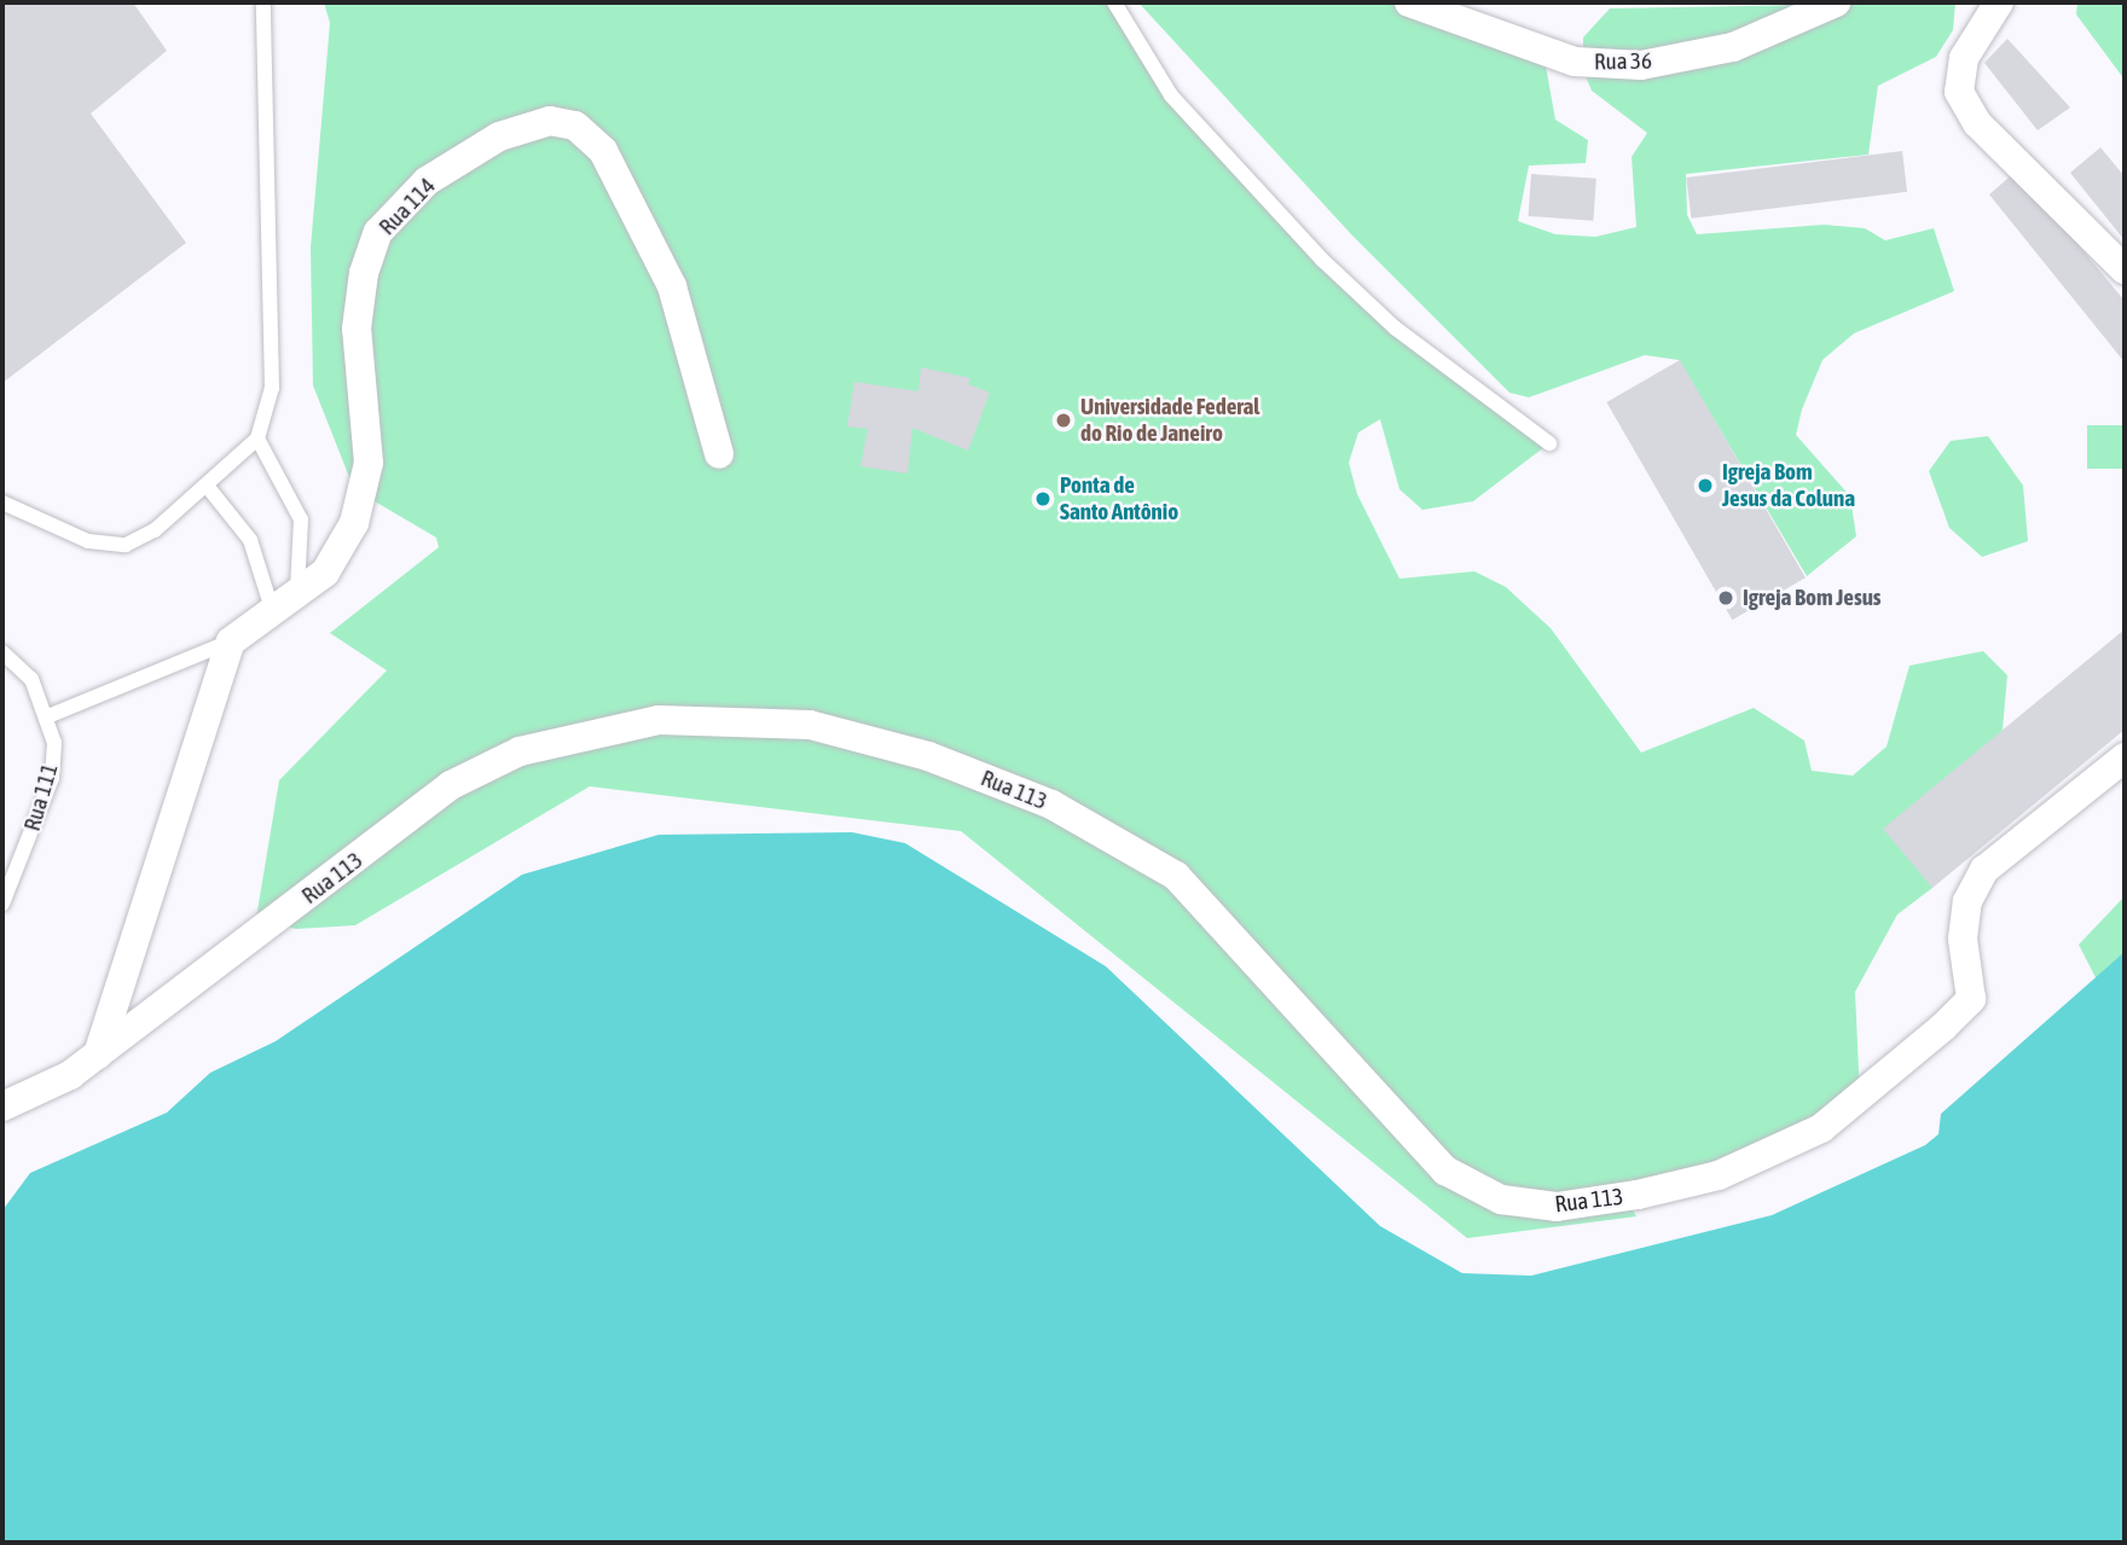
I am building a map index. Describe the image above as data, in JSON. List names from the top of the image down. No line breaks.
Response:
{"streets":{"street":["Rua 36","Rua 114","Rua 113"],"lane":["Rua 111"]},"places":["Universidade Federal do Rio de Janeiro","Igreja Bom Jesus da Coluna","Ponta de Santo Antônio","Igreja Bom Jesus"]}
